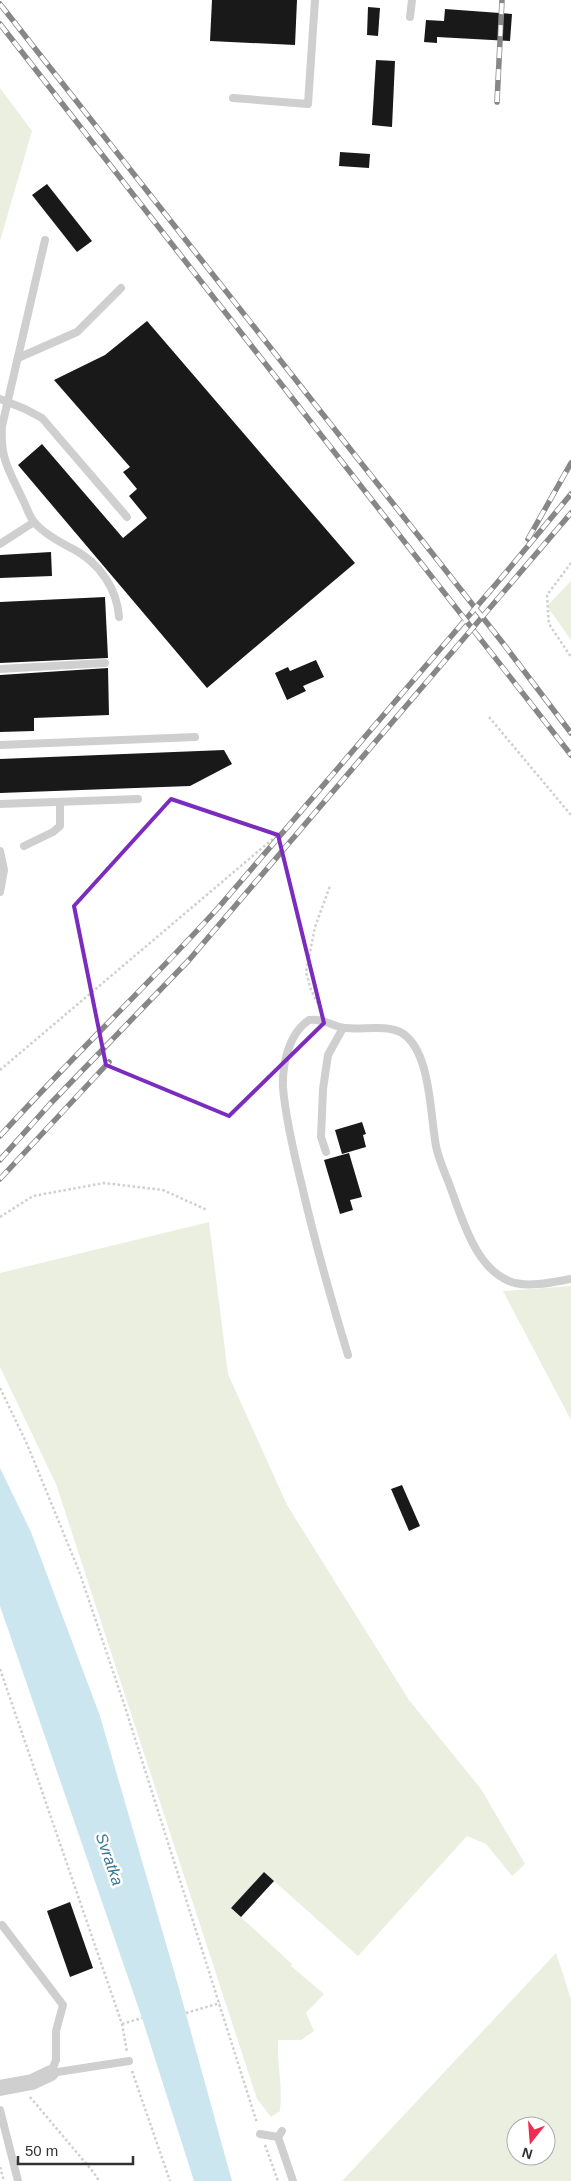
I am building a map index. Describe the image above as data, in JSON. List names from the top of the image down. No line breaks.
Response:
{"water":["Svratka"],"scale_bar":"50 m","north":"bottom"}
